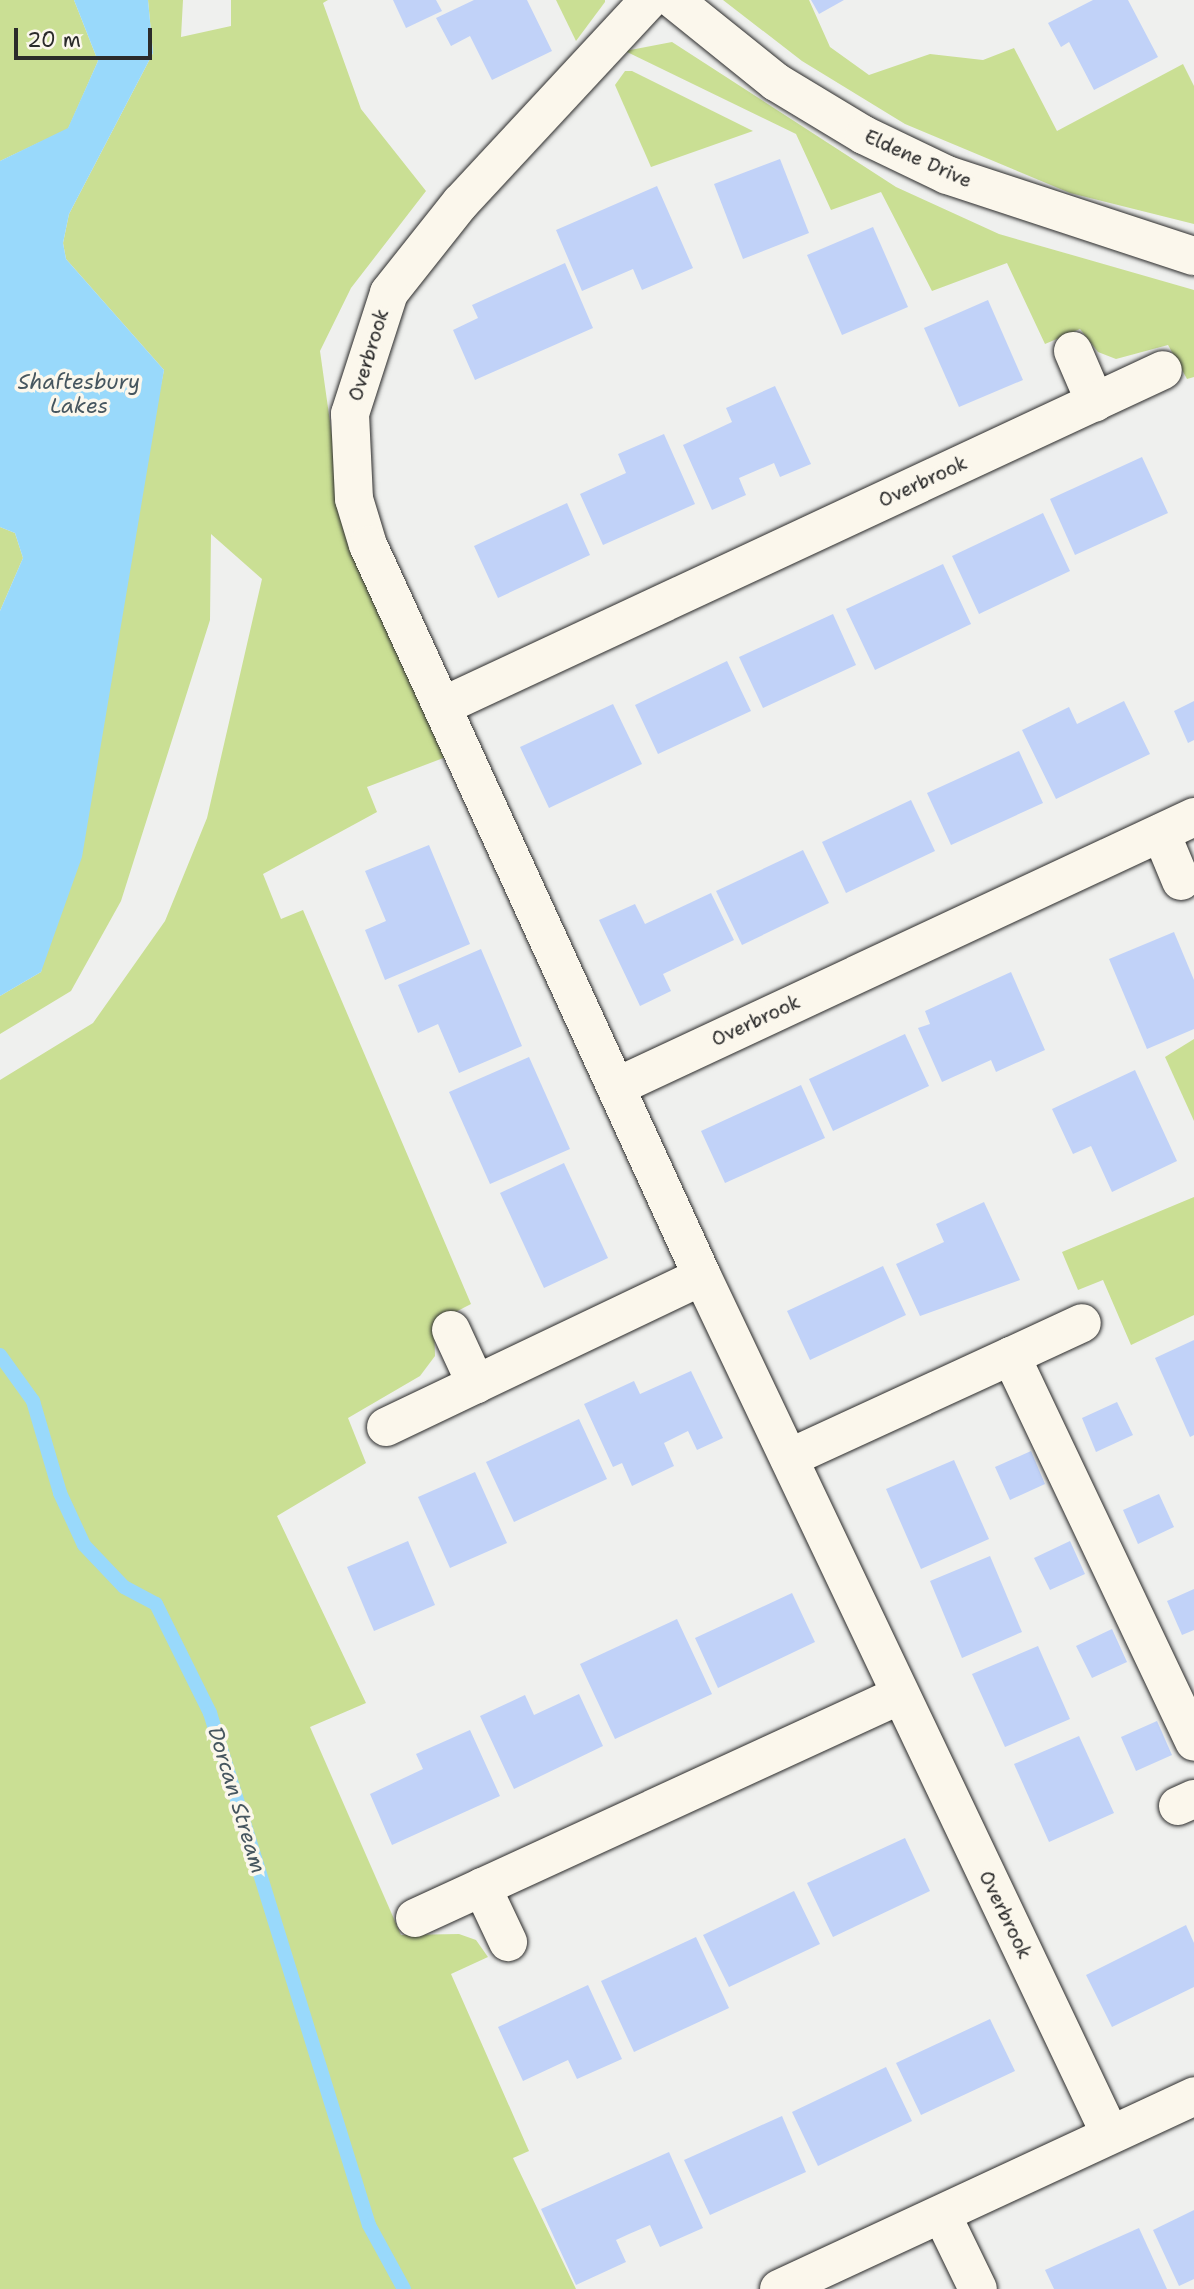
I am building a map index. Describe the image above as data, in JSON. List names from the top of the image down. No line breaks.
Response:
{"streets":{"street":["Eldene Drive","Overbrook"]},"water":["Shaftesbury Lakes","Dorcan Stream"],"scale_bar":"20 m"}
